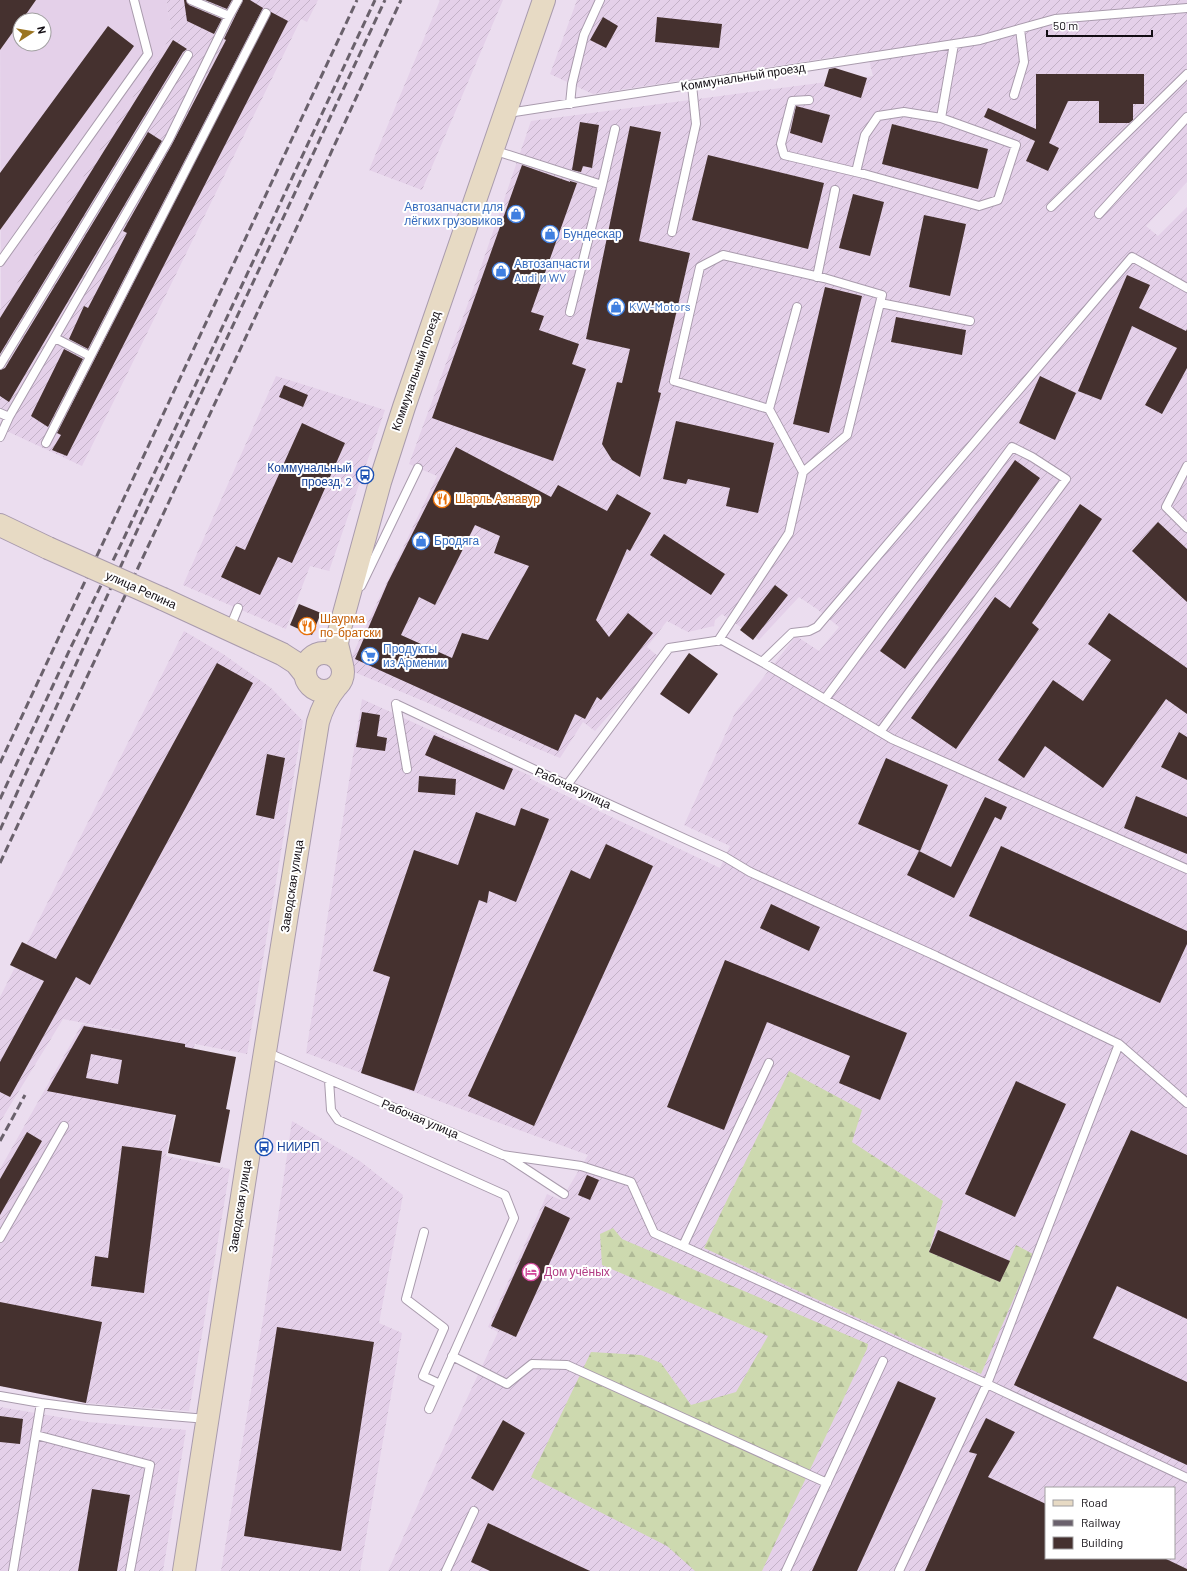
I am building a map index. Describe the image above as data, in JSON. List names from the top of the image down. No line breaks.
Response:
{"streets":{"street":["Коммунальный проезд","улица Репина","Заводская улица"],"lane":["Рабочая улица"]},"crossings":[["Коммунальный проезд","улица Репина"],["Коммунальный проезд","Заводская улица"],["улица Репина","Заводская улица"],["Рабочая улица","Заводская улица"]],"places":{"shop":["Автозапчасти для лёгких грузовиков","Бундескар","Автозапчасти Audi и WV","KVV-Motors","Бродяга"],"bus stop":["Коммунальный проезд, 2","НИИРП"],"restaurant":["Шарль Азнавур","Шаурма по-братски"],"supermarket":["Продукты из Армении"],"hotel":["Дом учёных"]},"legend":["Road","Railway","Building"],"scale_bar":"50 m","north":"right"}
